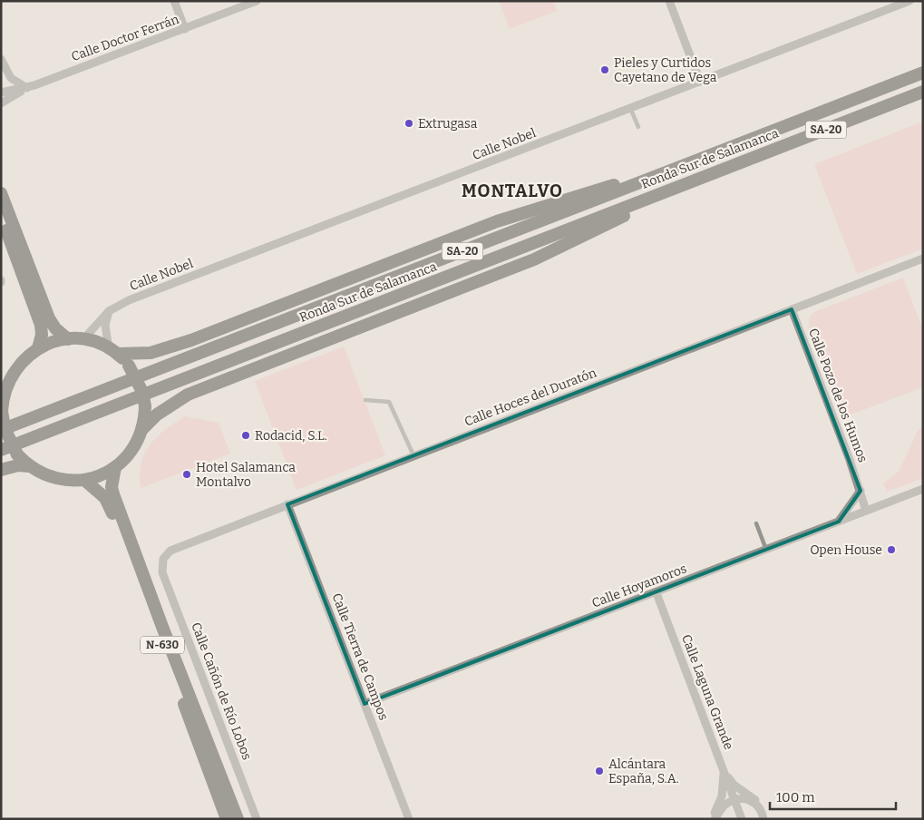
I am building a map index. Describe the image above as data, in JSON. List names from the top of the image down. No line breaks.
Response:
{"streets":{"highway":["SA-20","Ronda Sur de Salamanca","N-630"],"street":["Calle Doctor Ferrán","Calle Nobel","Calle Pozo de los Humos","Calle Hoces del Duratón","Calle Hoyamoros","Calle Tierra de Campos","Calle Cañón de Río Lobos","Calle Laguna Grande"]},"crossings":[["Calle Nobel","N-630"],["Calle Pozo de los Humos","Calle Hoces del Duratón"],["Calle Pozo de los Humos","Calle Hoyamoros"],["Calle Hoces del Duratón","Calle Tierra de Campos"],["Calle Hoces del Duratón","Calle Cañón de Río Lobos"],["Calle Hoyamoros","Calle Tierra de Campos"],["Calle Hoyamoros","Calle Laguna Grande"]],"districts":["MONTALVO"],"places":["Pieles y Curtidos Cayetano de Vega","Extrugasa","Rodacid, S.L.","Hotel Salamanca Montalvo","Open House","Alcántara España, S.A."],"scale_bar":"100 m"}
